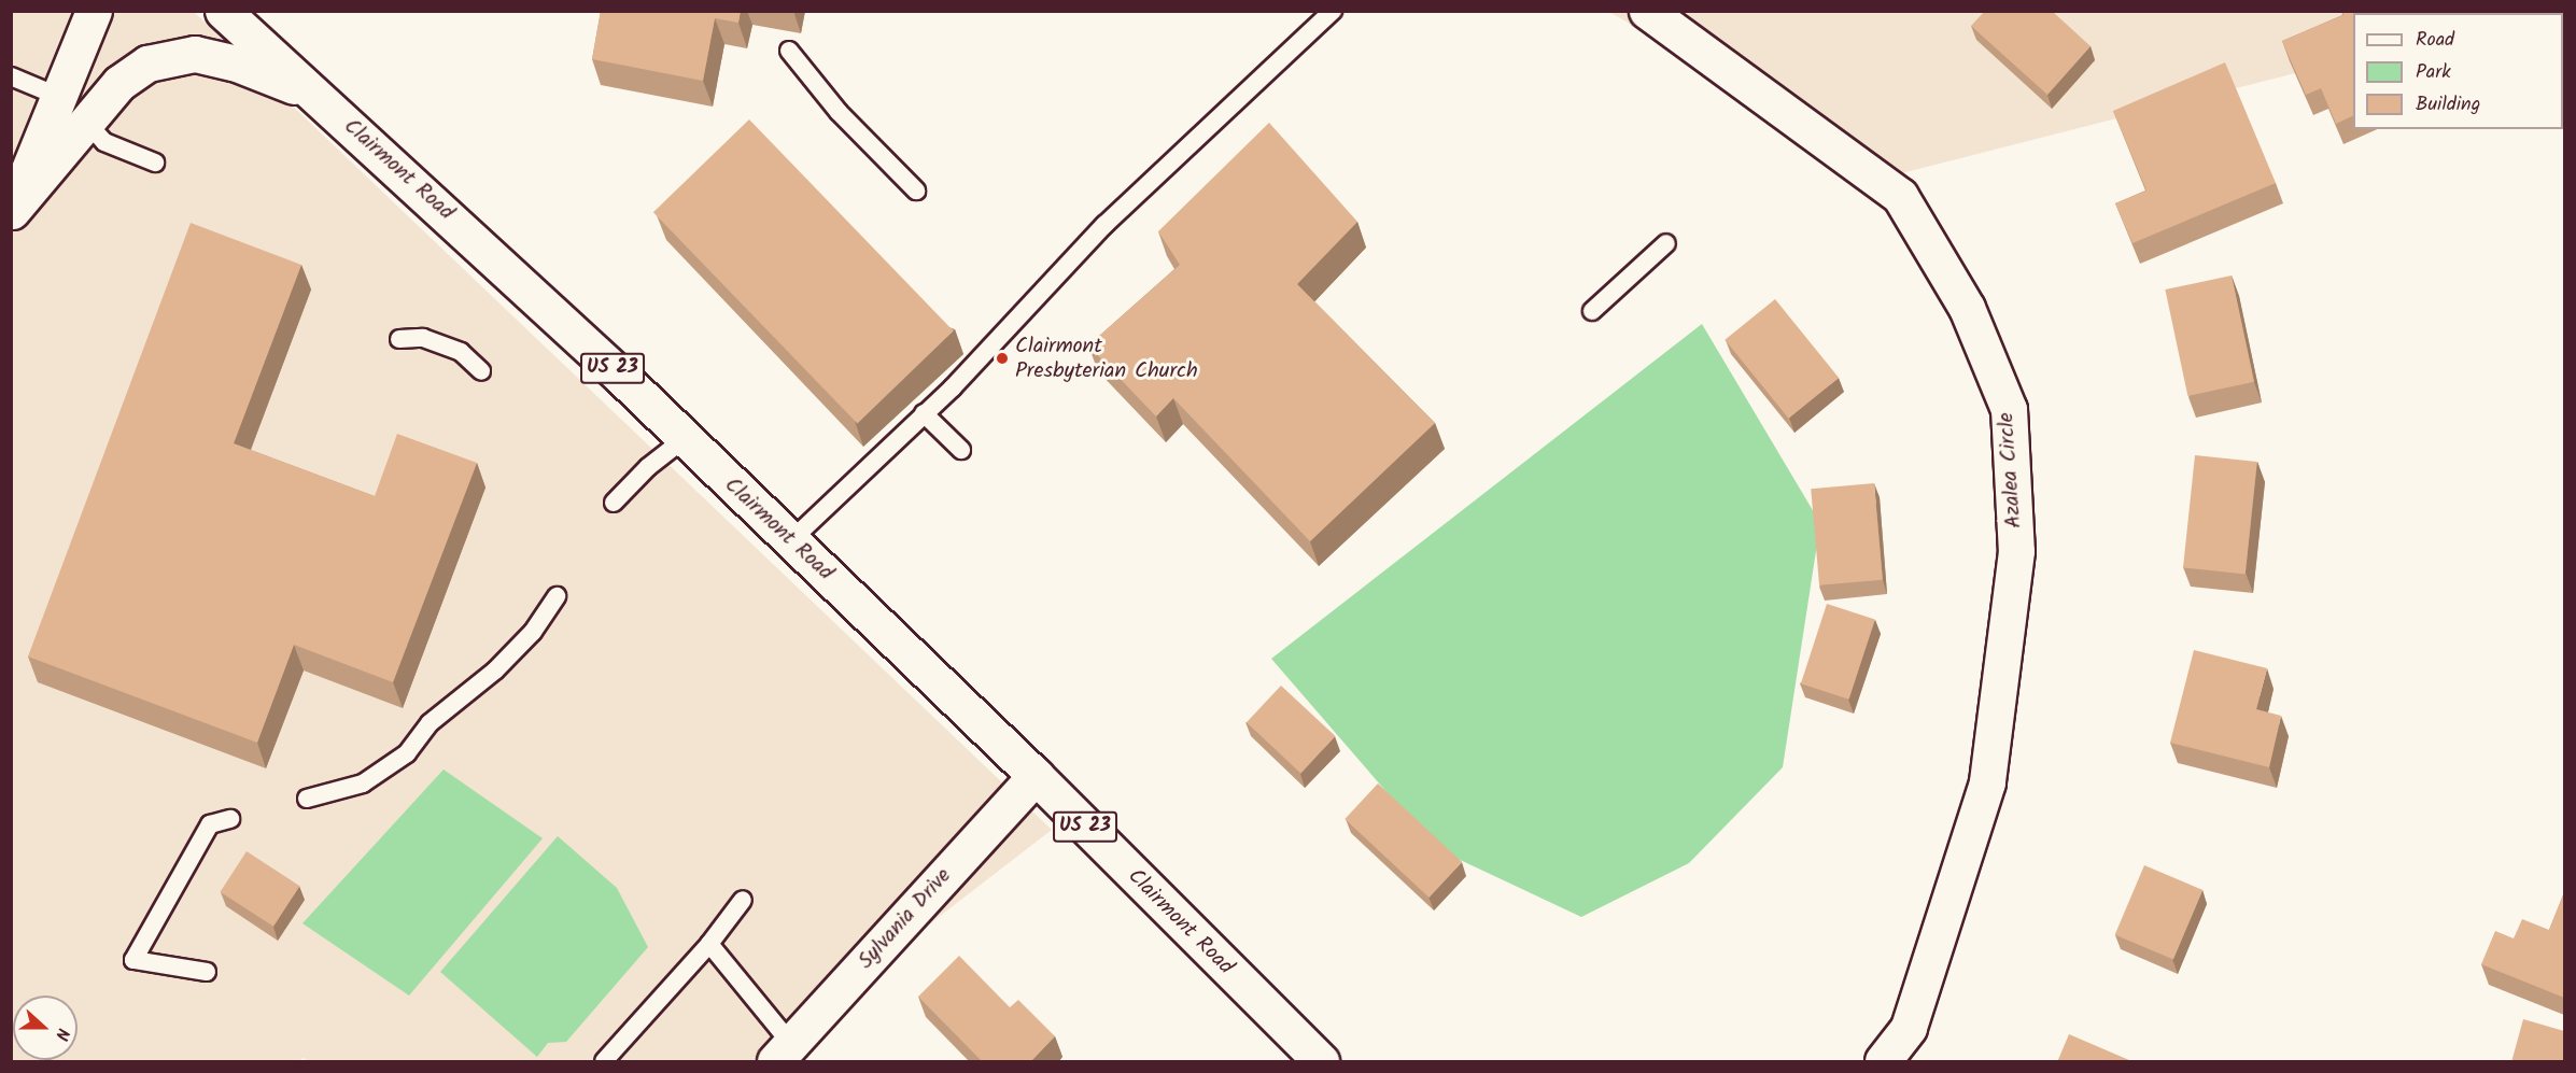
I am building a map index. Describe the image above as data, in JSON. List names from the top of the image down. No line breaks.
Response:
{"streets":{"main road":["Clairmont Road","US 23","Azalea Circle","Sylvania Drive"]},"crossings":[["Clairmont Road","Sylvania Drive"]],"places":["Clairmont Presbyterian Church"],"legend":["Road","Park","Building"],"north":"right"}
